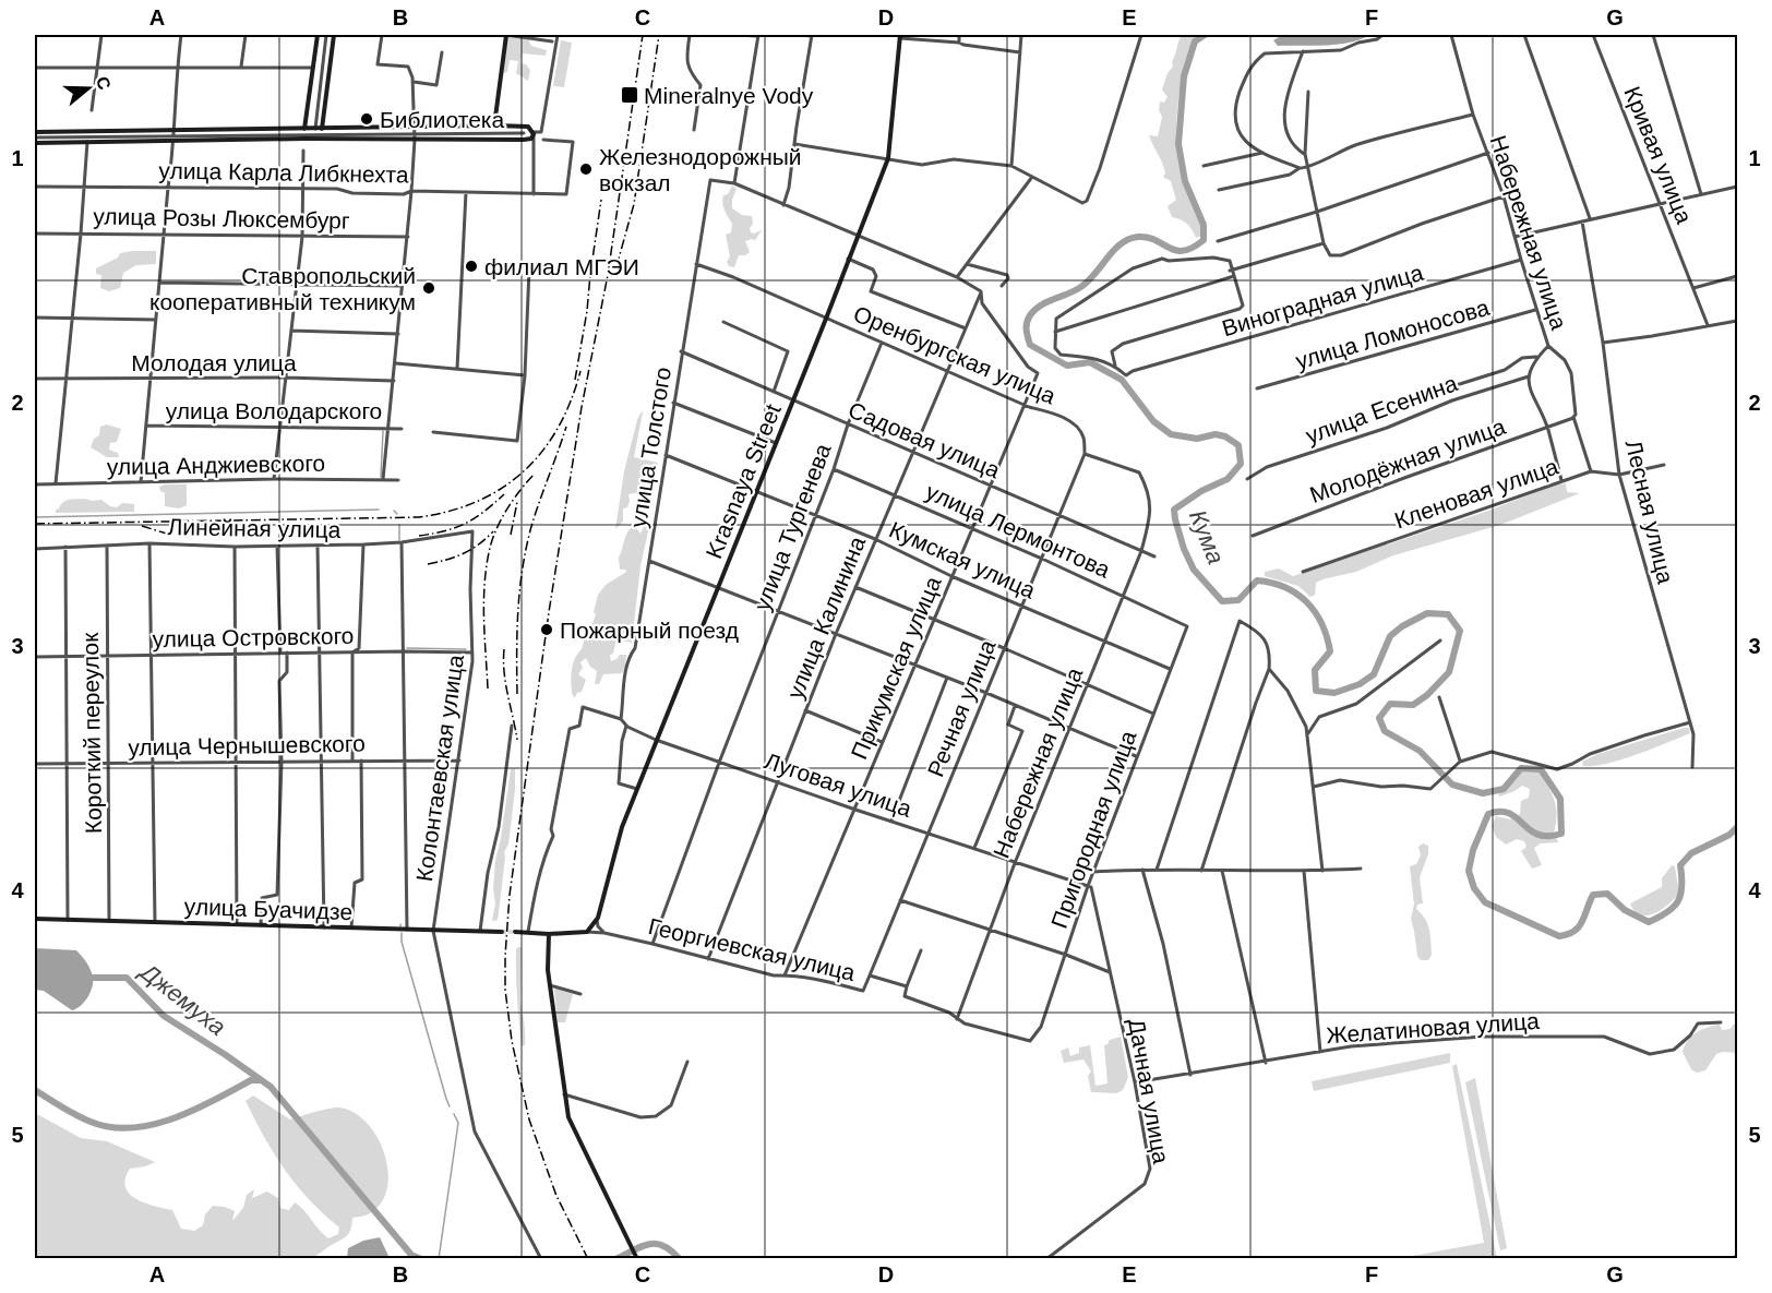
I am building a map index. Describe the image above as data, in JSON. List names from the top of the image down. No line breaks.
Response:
{"streets":{"street":["Кривая улица","улица Карла Либкнехта","улица Розы Люксембург","Набережная улица","Виноградная улица","улица Ломоносова","Оренбургская улица","Молодая улица","улица Есенина","улица Володарского","Садовая улица","улица Толстого","Молодёжная улица","улица Анджиевского","Krasnaya Street","Кленовая улица","Лесная улица","улица Тургенева","Линейная улица","улица Лермонтова","Кумская улица","улица Калинина","улица Островского","Прикумская улица","Речная улица","Короткий переулок","улица Чернышевского","Колонтаевская улица","Луговая улица","Пригородная улица","улица Буачидзе","Георгиевская улица","Желатиновая улица","Дачная улица"]},"crossings":[["Набережная улица","Виноградная улица"],["Набережная улица","улица Ломоносова"],["Набережная улица","Оренбургская улица"],["Набережная улица","Садовая улица"],["Набережная улица","Молодёжная улица"],["Набережная улица","Кленовая улица"],["Набережная улица","улица Лермонтова"],["Набережная улица","Кумская улица"],["Набережная улица","Речная улица"],["Набережная улица","Луговая улица"],["Набережная улица","Георгиевская улица"],["Оренбургская улица","улица Толстого"],["Оренбургская улица","Krasnaya Street"],["Оренбургская улица","улица Тургенева"],["Оренбургская улица","улица Калинина"],["Оренбургская улица","Прикумская улица"],["Оренбургская улица","Речная улица"],["Садовая улица","улица Толстого"],["Садовая улица","Krasnaya Street"],["Садовая улица","улица Тургенева"],["Садовая улица","улица Калинина"],["Садовая улица","Прикумская улица"],["Садовая улица","Речная улица"],["улица Толстого","Кумская улица"],["улица Толстого","Луговая улица"],["Krasnaya Street","Кумская улица"],["Krasnaya Street","Луговая улица"],["Krasnaya Street","Георгиевская улица"],["Кленовая улица","Лесная улица"],["улица Тургенева","улица Лермонтова"],["улица Тургенева","Кумская улица"],["улица Тургенева","Луговая улица"],["улица Тургенева","Георгиевская улица"],["Линейная улица","Короткий переулок"],["Линейная улица","Колонтаевская улица"],["улица Лермонтова","улица Калинина"],["улица Лермонтова","Прикумская улица"],["улица Лермонтова","Речная улица"],["улица Лермонтова","Пригородная улица"],["Кумская улица","улица Калинина"],["Кумская улица","Прикумская улица"],["Кумская улица","Речная улица"],["Кумская улица","Пригородная улица"],["улица Калинина","Прикумская улица"],["улица Калинина","Луговая улица"],["улица Калинина","Георгиевская улица"],["улица Островского","Короткий переулок"],["улица Островского","Колонтаевская улица"],["Прикумская улица","Луговая улица"],["Прикумская улица","Георгиевская улица"],["Речная улица","Луговая улица"],["Речная улица","Георгиевская улица"],["Короткий переулок","улица Чернышевского"],["Короткий переулок","улица Буачидзе"],["улица Чернышевского","Колонтаевская улица"],["Колонтаевская улица","улица Буачидзе"],["Луговая улица","Пригородная улица"],["Луговая улица","Дачная улица"],["Пригородная улица","Георгиевская улица"],["Пригородная улица","Дачная улица"],["Желатиновая улица","Дачная улица"]],"water":["Кума","Джемуха"],"places":{"transit":["Mineralnye Vody"],"other":["Библиотека","Железнодорожный вокзал","филиал МГЭИ","Ставропольский кооперативный техникум","Пожарный поезд"]},"north":"right","grid":{"columns":["A","B","C","D","E","F","G"],"rows":["1","2","3","4","5"]}}
